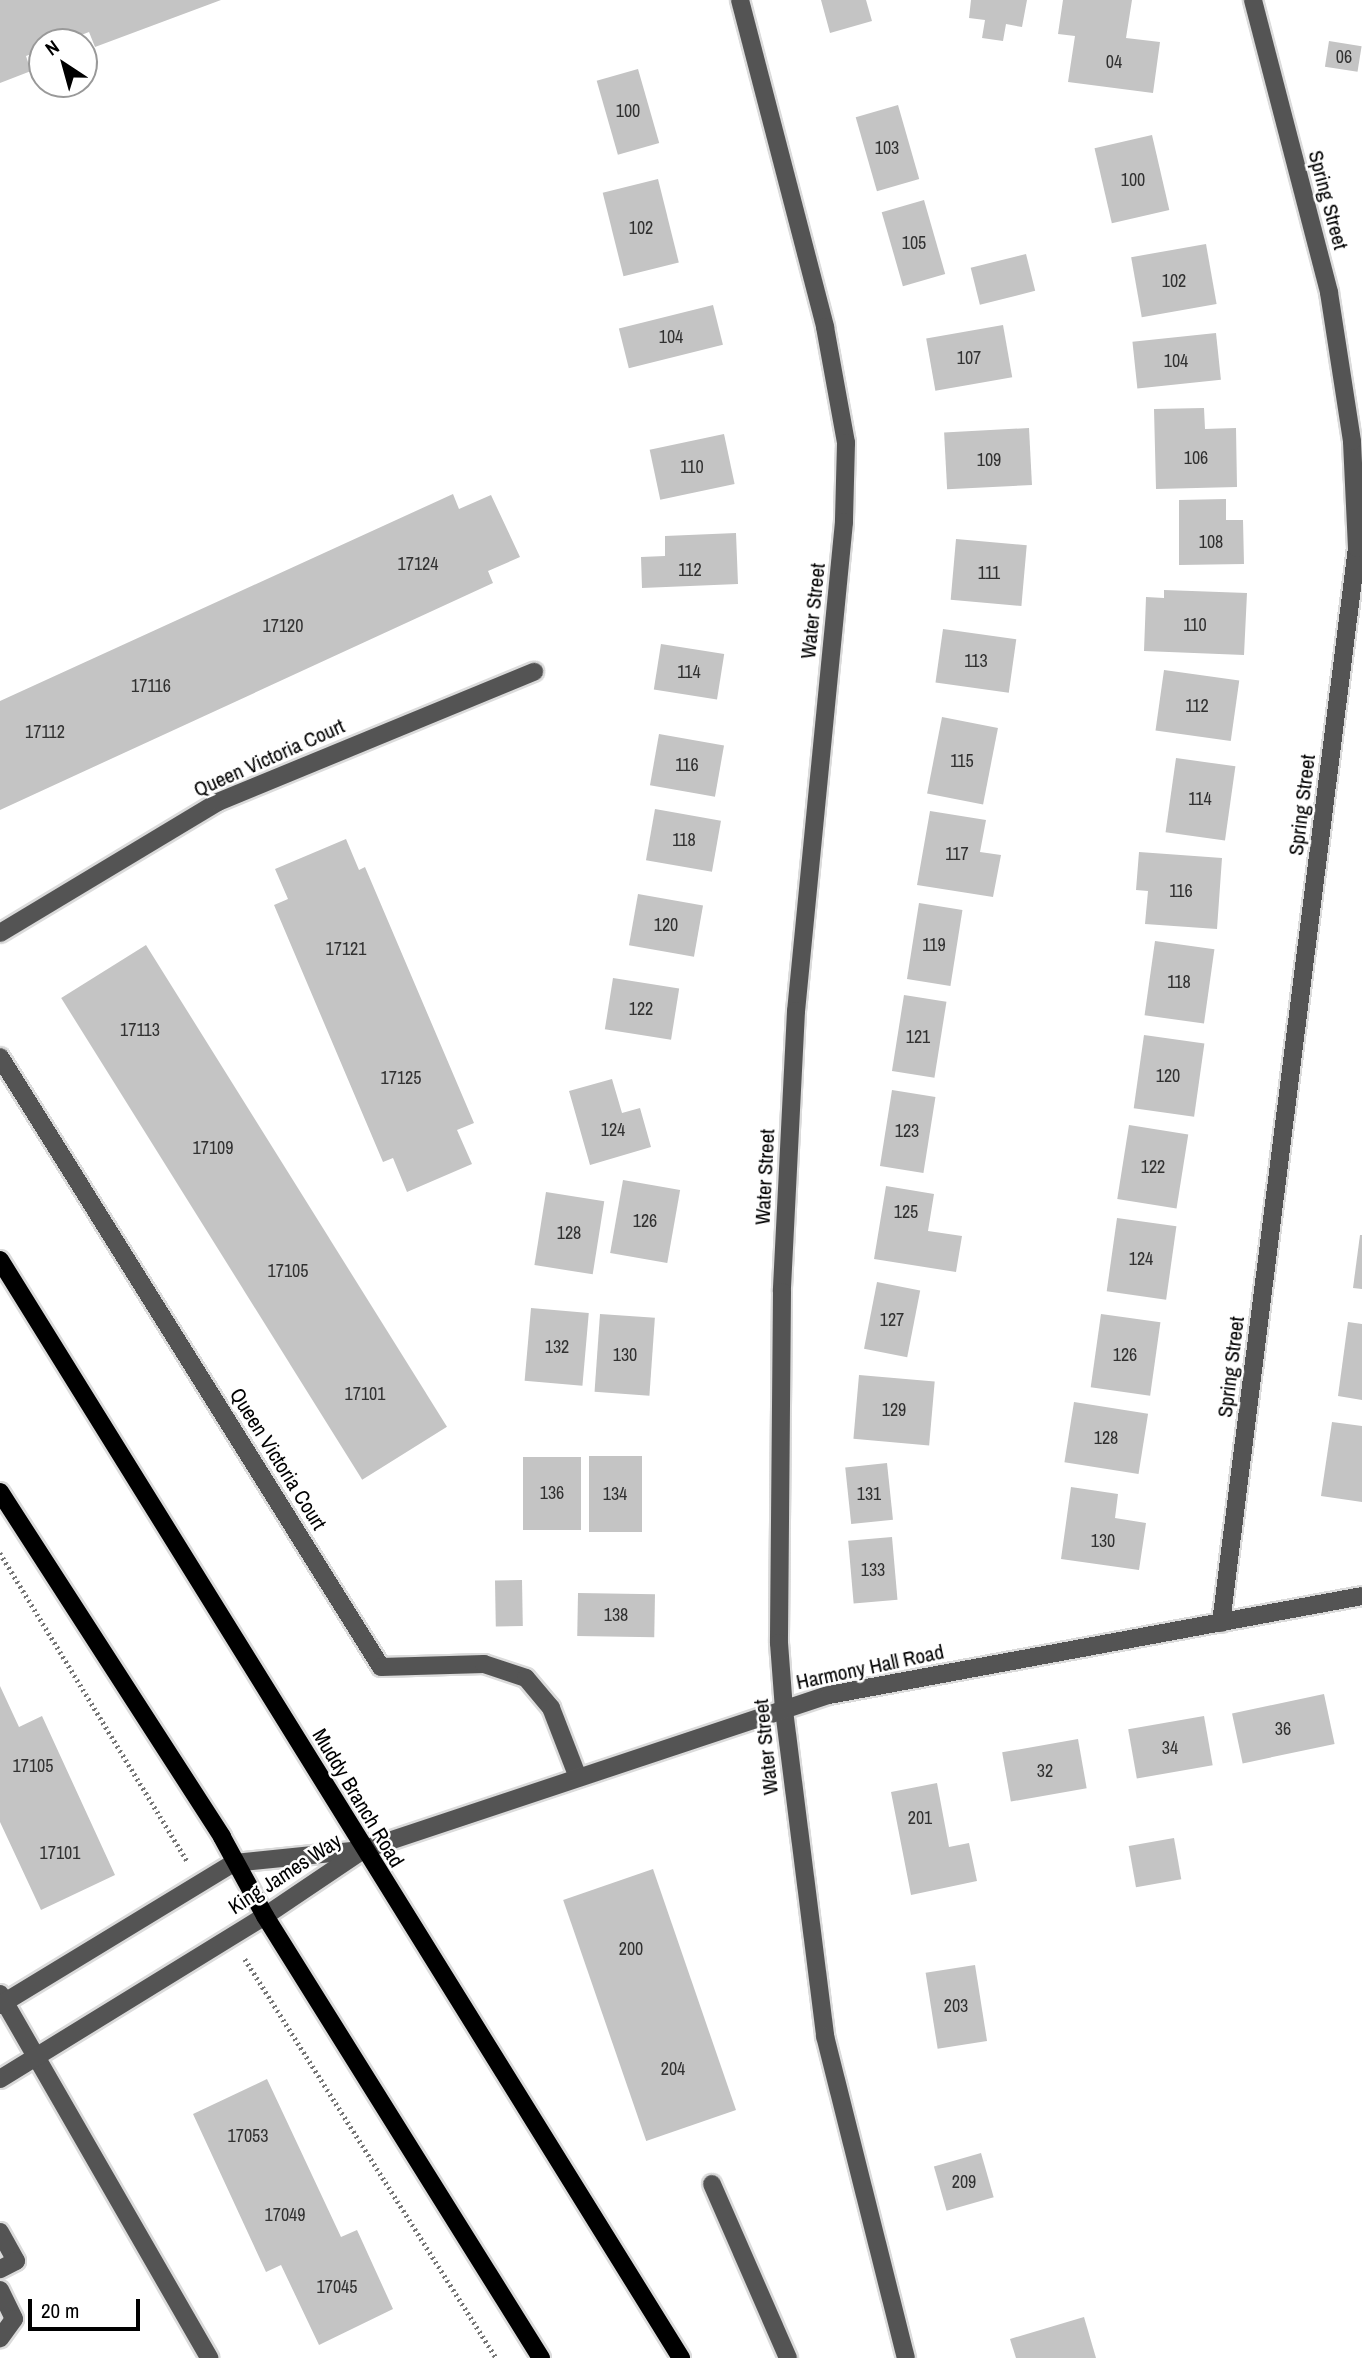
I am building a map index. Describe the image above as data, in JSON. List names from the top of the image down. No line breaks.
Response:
{"streets":{"main road":["Muddy Branch Road"],"street":["Spring Street","Water Street","Queen Victoria Court","Harmony Hall Road","King James Way"]},"crossings":[["Spring Street","Harmony Hall Road"],["Water Street","Harmony Hall Road"],["Queen Victoria Court","Harmony Hall Road"],["Harmony Hall Road","Muddy Branch Road"],["Harmony Hall Road","King James Way"],["Muddy Branch Road","King James Way"]],"house_numbers":["06","04","100","103","100","102","105","102","104","107","104","106","109","110","108","17124","112","111","110","17120","113","114","17116","112","17112","115","116","114","118","117","116","120","119","17121","118","122","17113","121","120","17125","124","123","17109","122","125","126","128","124","17105","127","132","130","126","17101","129","128","136","134","131","130","133","138","36","34","17105","32","201","17101","200","203","204","17053","209","17049","17045"],"scale_bar":"20 m","north":"top left"}
